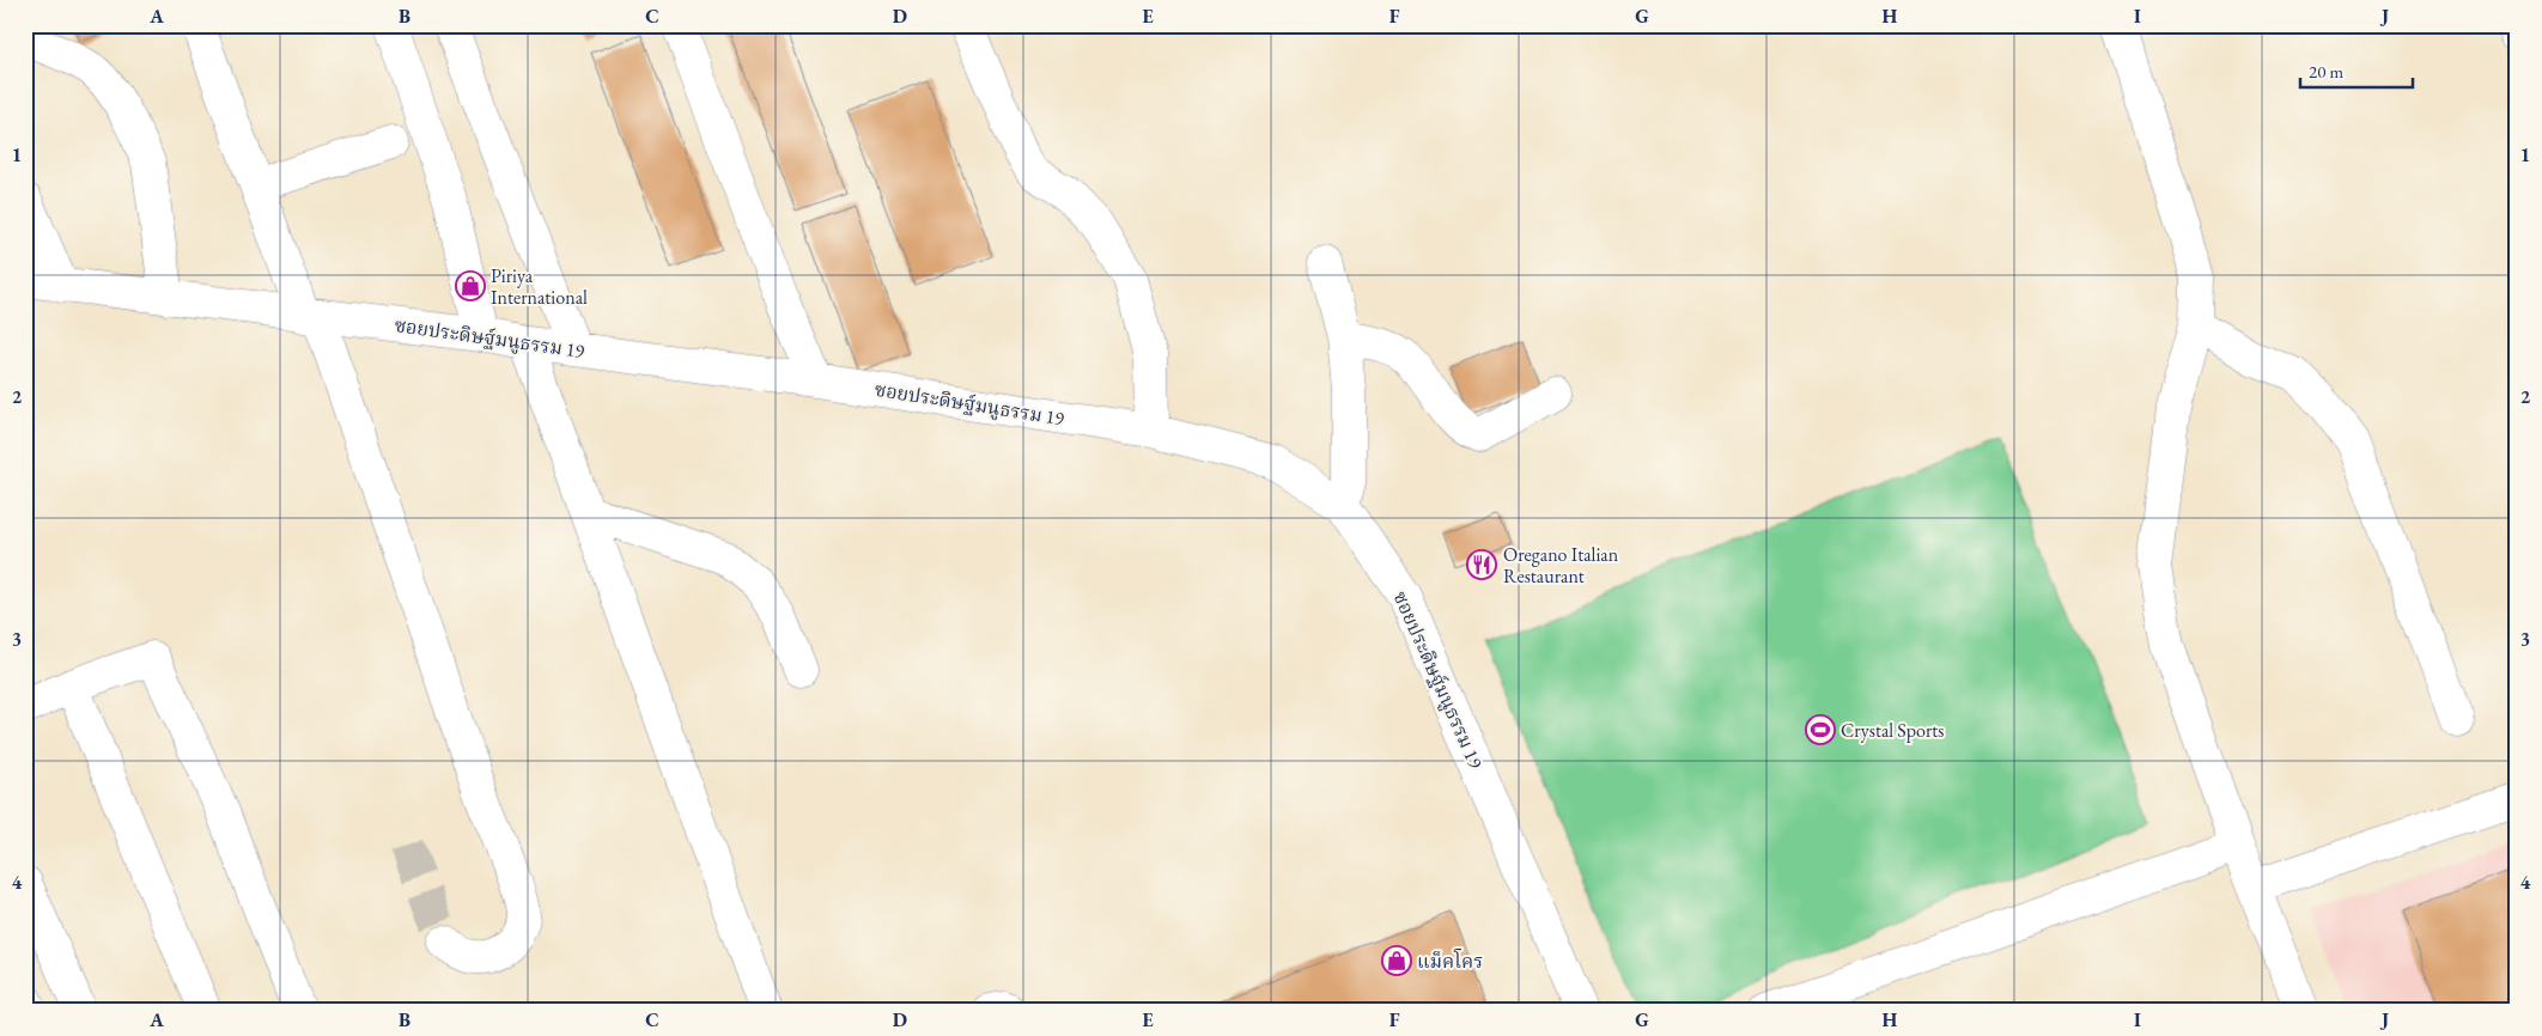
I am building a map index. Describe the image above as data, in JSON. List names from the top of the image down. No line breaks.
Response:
{"streets":{"street":["ซอยประดิษฐ์มนูธรรม 19"]},"places":{"shop":["Piriya International","แม็คโคร"],"restaurant":["Oregano Italian Restaurant"],"sports":["Crystal Sports"]},"scale_bar":"20 m","grid":{"columns":["A","B","C","D","E","F","G","H","I","J"],"rows":["1","2","3","4"]}}
